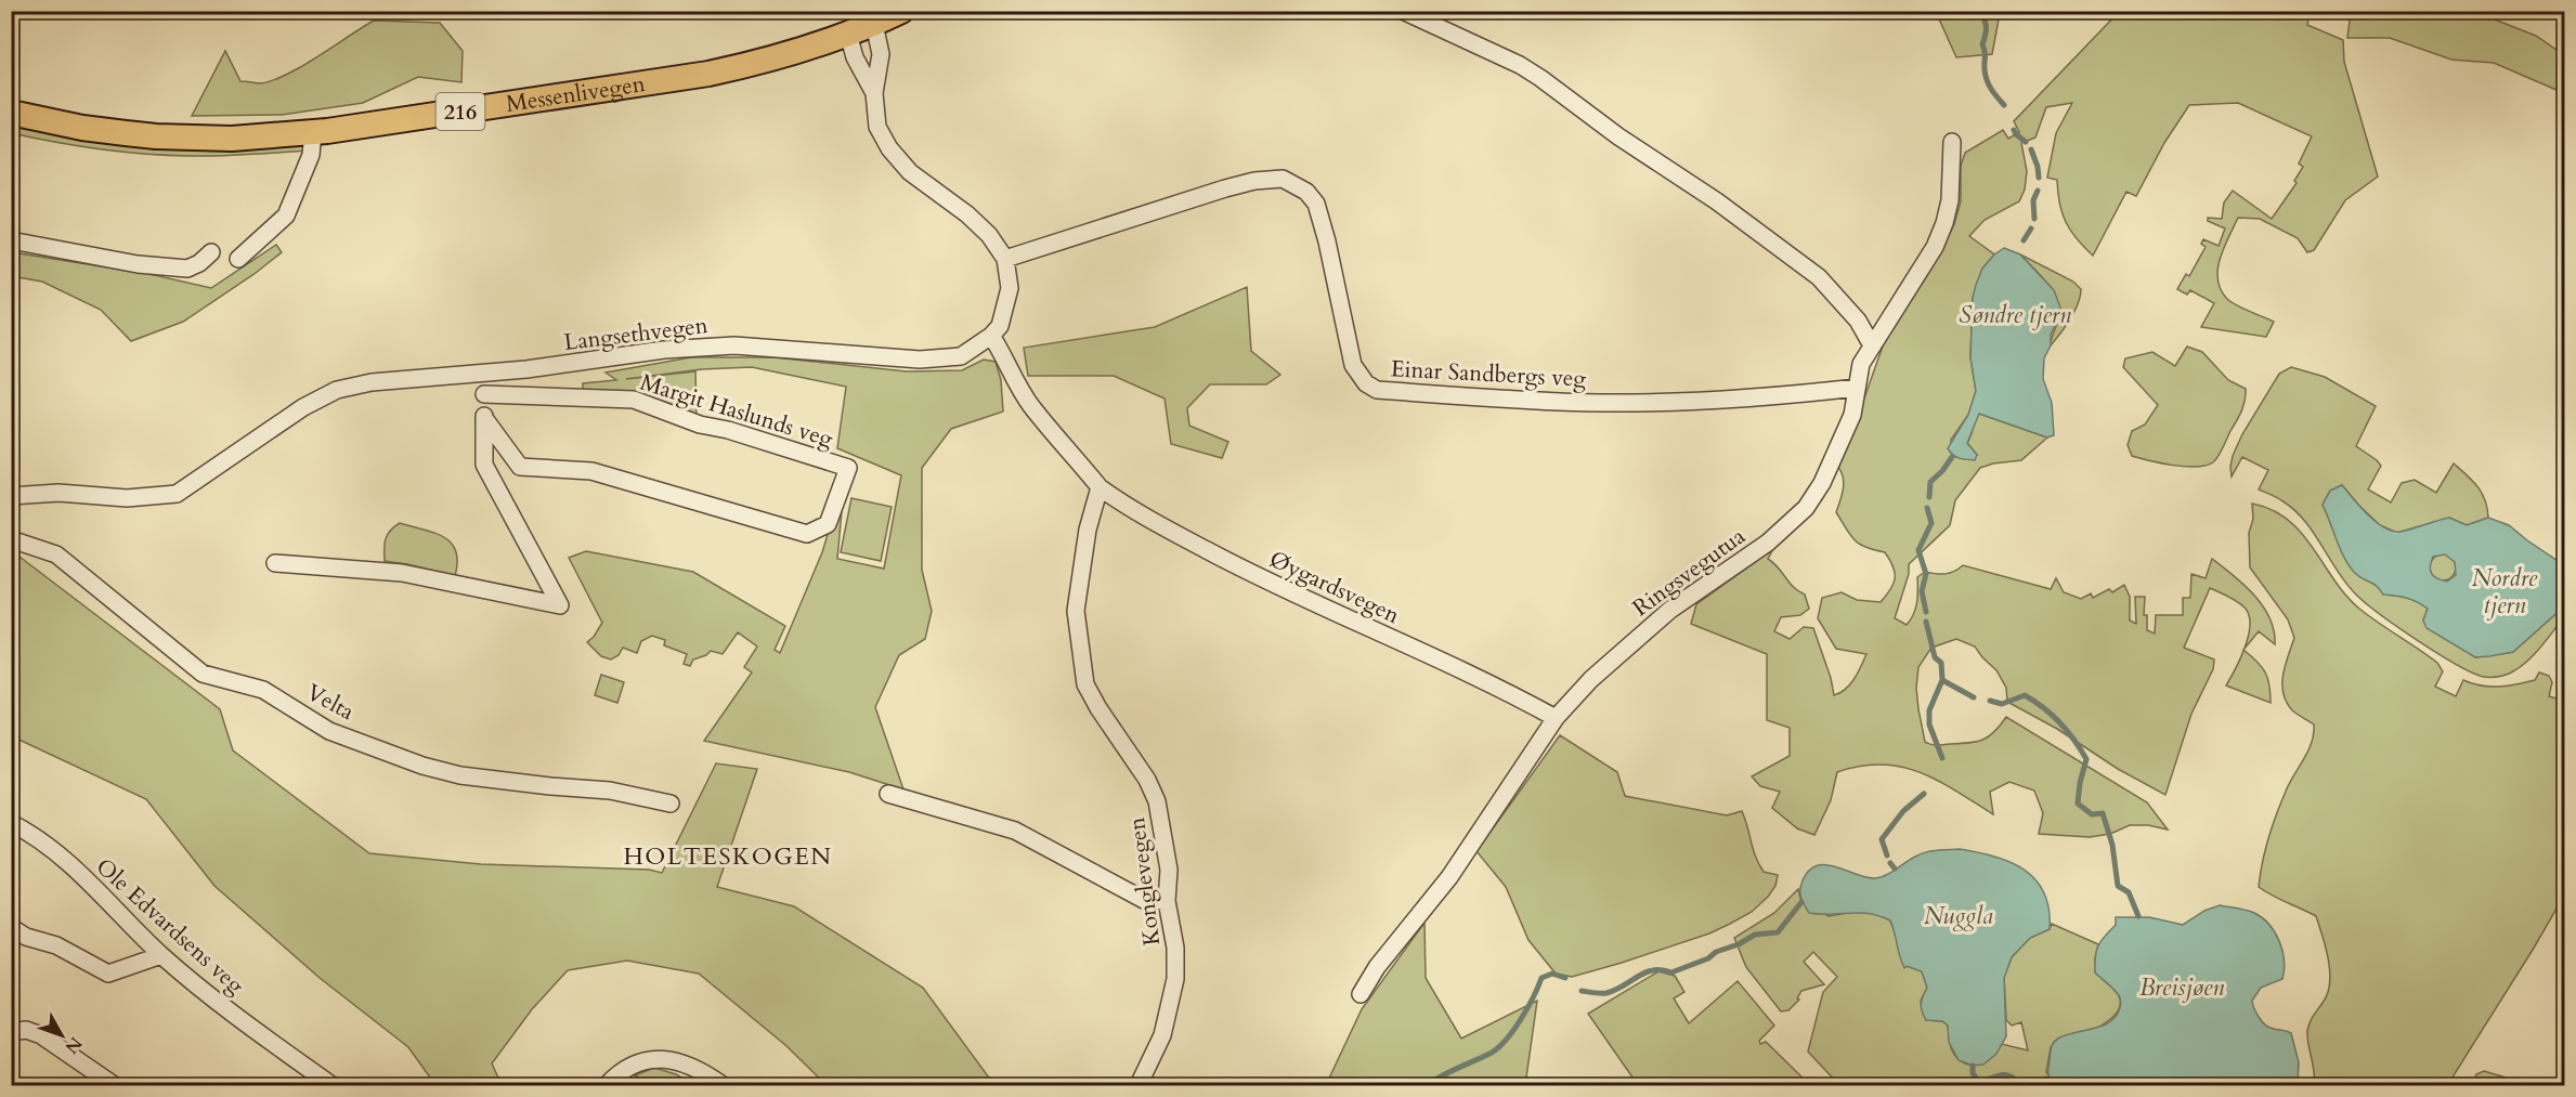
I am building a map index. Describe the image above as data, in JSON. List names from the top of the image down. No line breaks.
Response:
{"streets":{"main road":["Messenlivegen","216"],"street":["Langsethvegen","Einar Sandbergs veg","Margit Haslunds veg","Ringsvegutua","Øygardsvegen","Velta","Konglevegen","Ole Edvardsens veg"]},"crossings":[["Einar Sandbergs veg","Ringsvegutua"],["Ringsvegutua","Øygardsvegen"],["Øygardsvegen","Konglevegen"]],"districts":["HOLTESKOGEN"],"water":["Søndre tjern","Nordre tjern","Nuggla","Breisjøen"],"north":"bottom right"}
